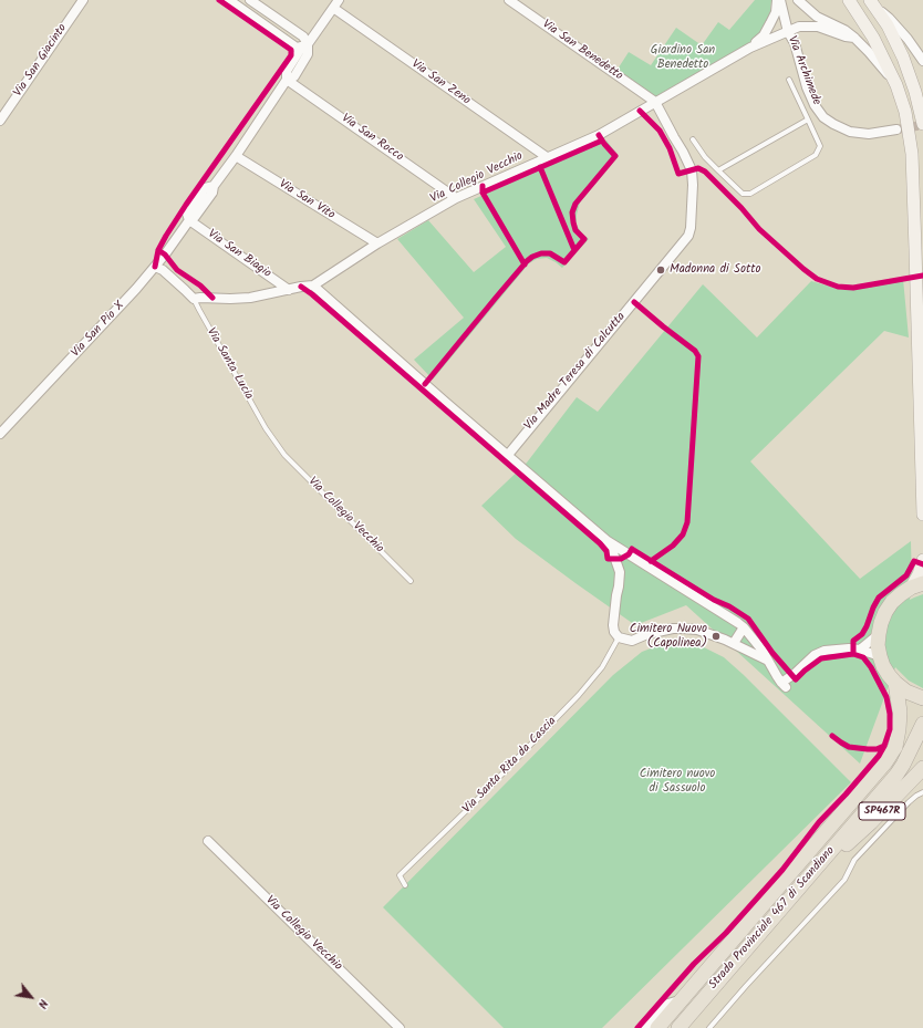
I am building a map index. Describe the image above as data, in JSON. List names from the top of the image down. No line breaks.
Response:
{"streets":{"main road":["SP467R","Strada Provinciale 467 di Scandiano"],"street":["Via San Benedetto","Via San Giacinto","Via Archimede","Via San Zeno","Via San Rocco","Via Collegio Vecchio","Via San Vito","Via San Biagio","Via San Pio X","Via Madre Teresa di Calcutta"],"lane":["Via Santa Lucia","Via Santa Rita da Cascia"]},"crossings":[["Via San Benedetto","Via Collegio Vecchio"],["Via San Benedetto","Via Madre Teresa di Calcutta"],["Via Archimede","Via Collegio Vecchio"],["Via San Zeno","Via Collegio Vecchio"],["Via San Zeno","Via San Pio X"],["Via San Rocco","Via Collegio Vecchio"],["Via San Rocco","Via San Pio X"],["Via Collegio Vecchio","Via San Vito"],["Via Collegio Vecchio","Via San Biagio"],["Via Collegio Vecchio","Via Santa Lucia"],["Via Collegio Vecchio","Via Madre Teresa di Calcutta"],["Via San Vito","Via San Pio X"],["Via San Biagio","Via San Pio X"],["SP467R","Strada Provinciale 467 di Scandiano"]],"parks":["Giardino San Benedetto","Cimitero nuovo di Sassuolo"],"places":["Madonna di Sotto","Cimitero Nuovo (Capolinea)"],"north":"bottom right"}
